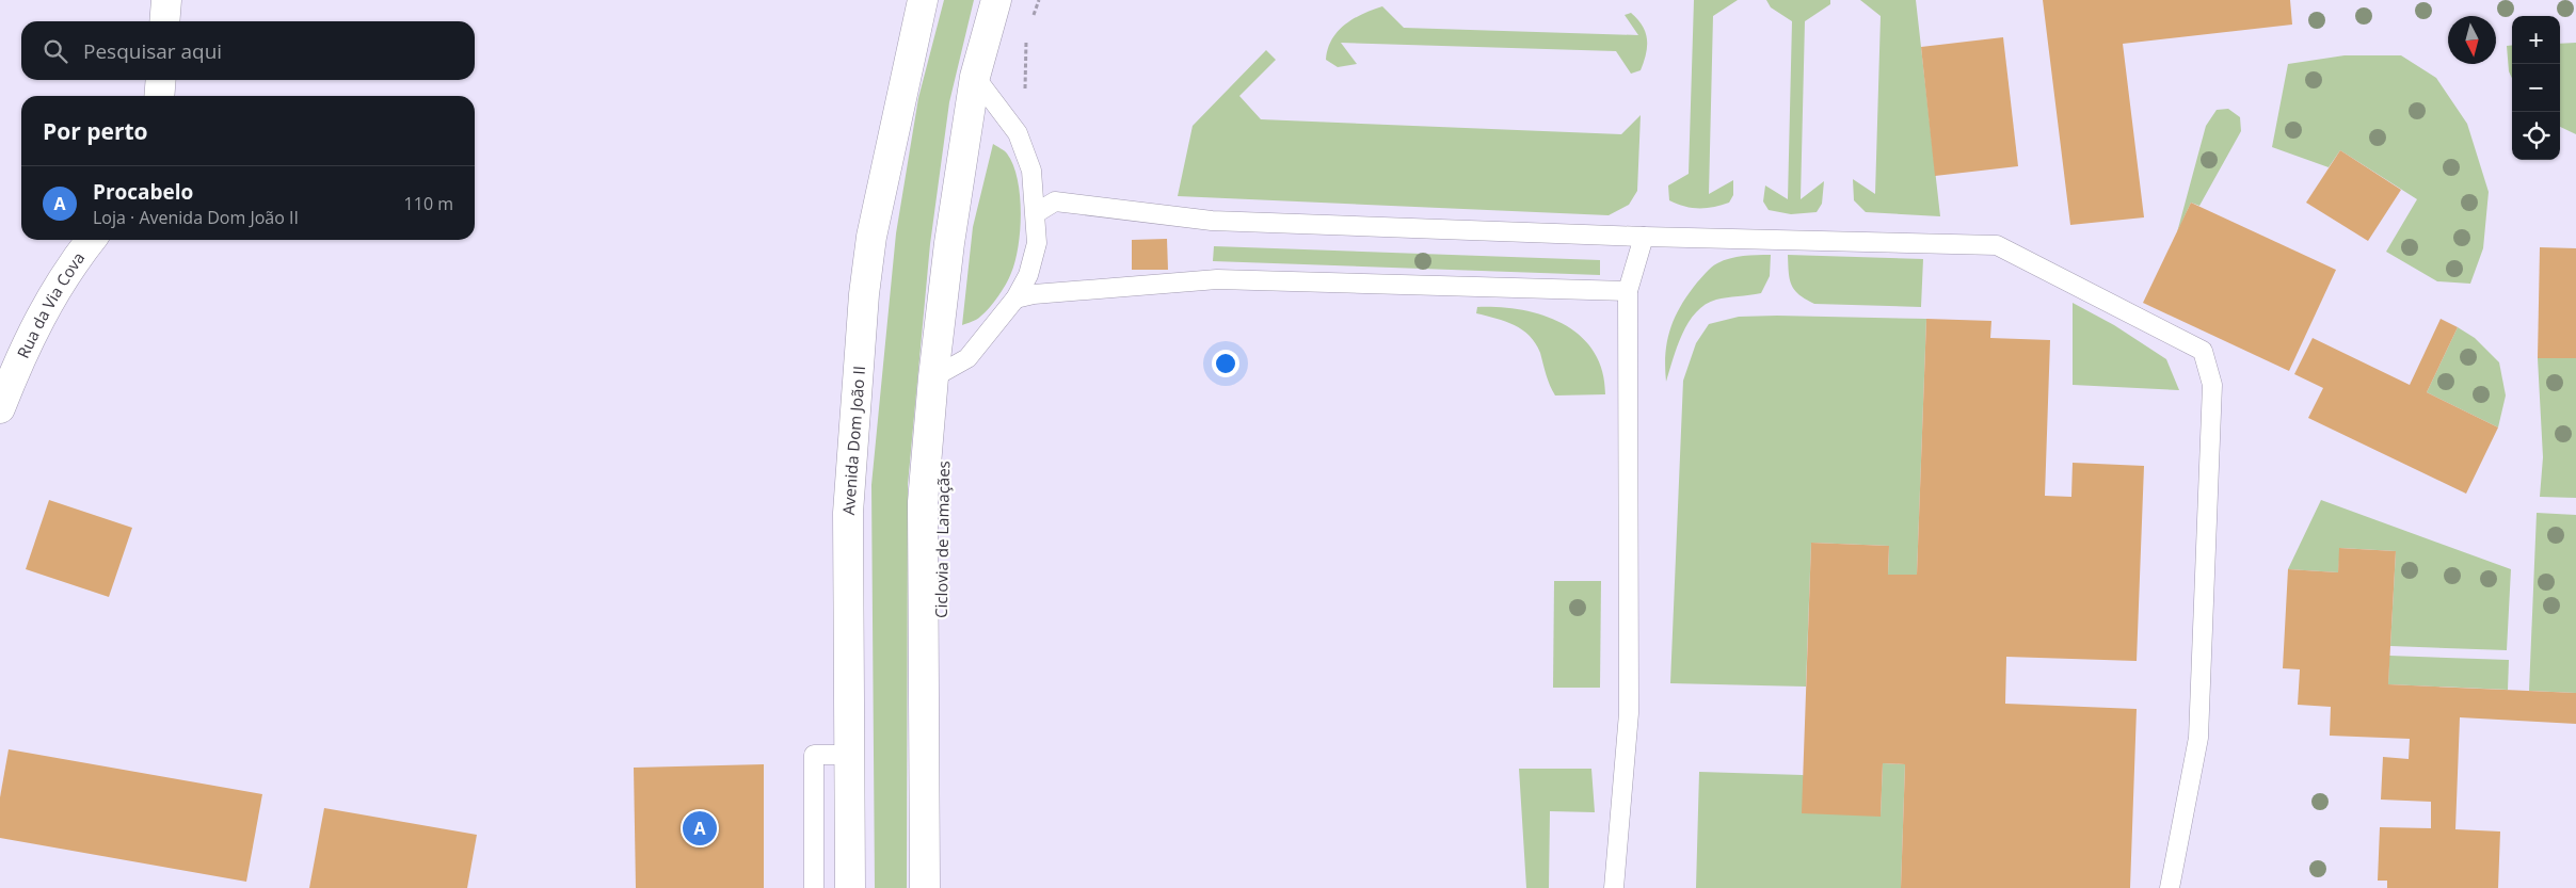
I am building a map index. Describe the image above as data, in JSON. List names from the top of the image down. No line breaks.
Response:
{"streets":{"main road":["Rua da Via Cova","Avenida Dom João II"]},"north":"bottom","page":{"map_buttons":["+","−"],"search":"Pesquisar aqui","heading":"Por perto","list":[{"mark":"A","name":"Procabelo","note":"Loja · Avenida Dom João II","value":"110 m"}],"pins":"A"}}
